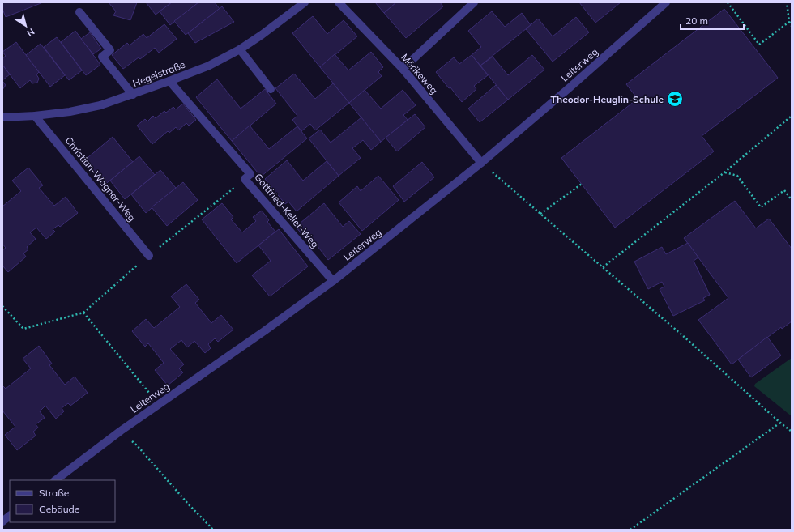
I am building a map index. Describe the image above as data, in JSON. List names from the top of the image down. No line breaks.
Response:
{"streets":{"street":["Leiterweg","Hegelstraße","Mörikeweg","Christian-Wagner-Weg","Gottfried-Keller-Weg"]},"crossings":[["Leiterweg","Mörikeweg"],["Leiterweg","Gottfried-Keller-Weg"],["Hegelstraße","Christian-Wagner-Weg"],["Hegelstraße","Gottfried-Keller-Weg"]],"places":{"school or university":["Theodor-Heuglin-Schule"]},"legend":["Straße","Gebäude"],"scale_bar":"20 m","north":"bottom right"}
